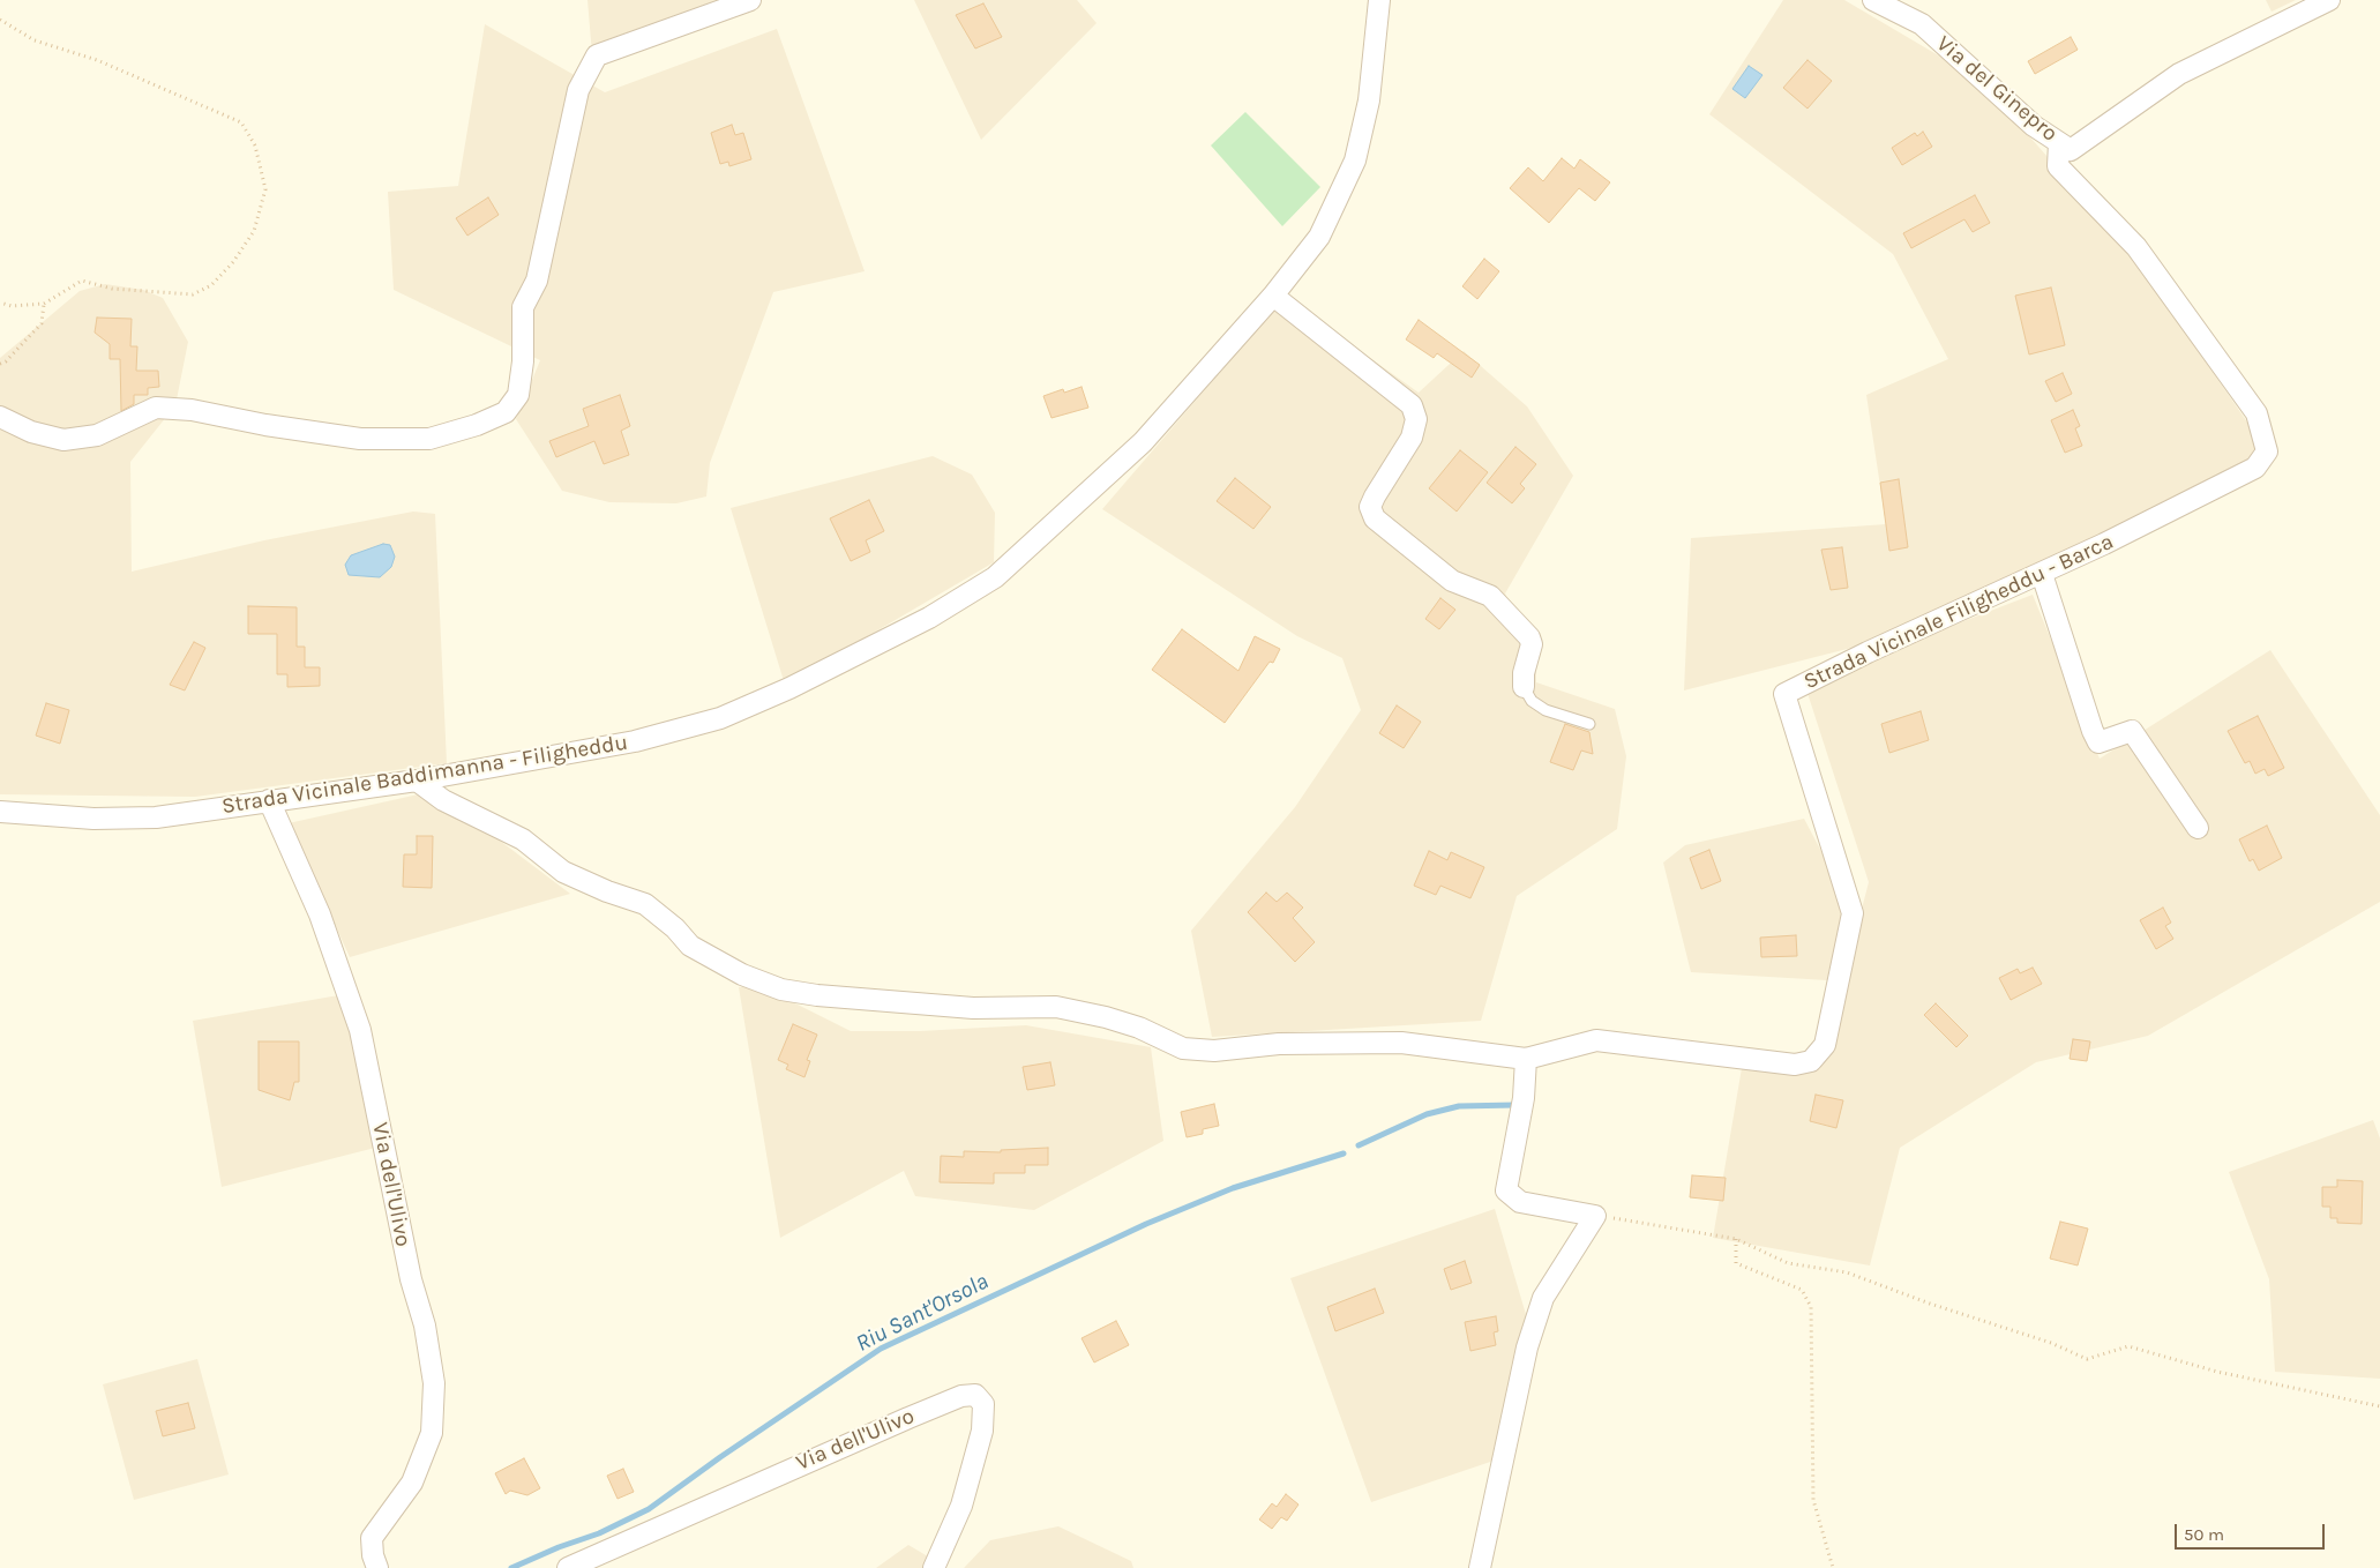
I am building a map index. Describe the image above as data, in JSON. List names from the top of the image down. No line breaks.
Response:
{"streets":{"street":["Via del Ginepro","Strada Vicinale Filigheddu - Barca","Strada Vicinale Baddimanna - Filigheddu","Via dell'Ulivo"]},"crossings":[["Via del Ginepro","Strada Vicinale Filigheddu - Barca"],["Strada Vicinale Filigheddu - Barca","Strada Vicinale Baddimanna - Filigheddu"],["Strada Vicinale Baddimanna - Filigheddu","Via dell'Ulivo"]],"water":["Riu Sant'Orsola"],"scale_bar":"50 m"}
